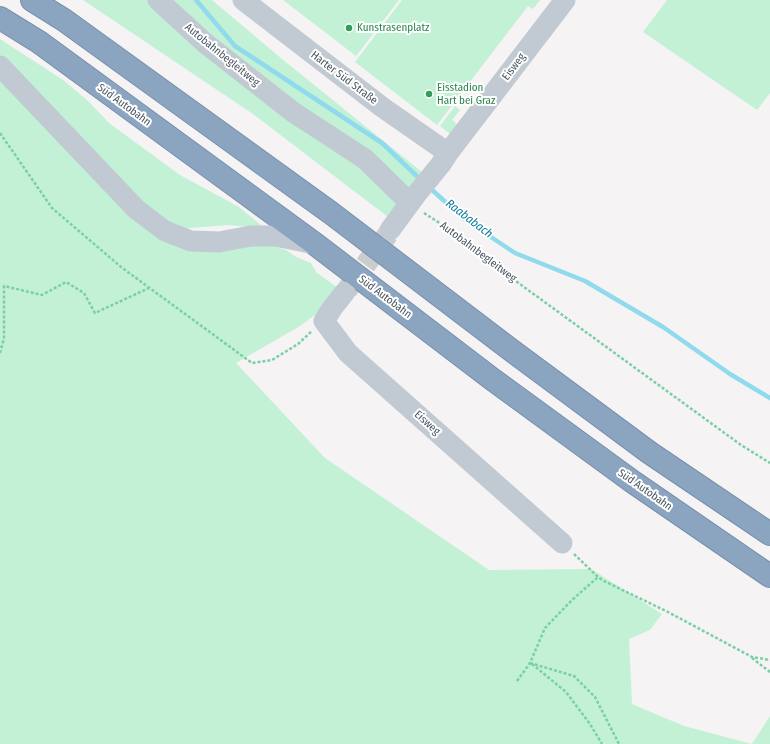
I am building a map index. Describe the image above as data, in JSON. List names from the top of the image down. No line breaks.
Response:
{"streets":{"highway":["Süd Autobahn"],"street":["Autobahnbegleitweg","Eisweg","Harter Süd Straße"]},"crossings":[["Autobahnbegleitweg","Eisweg"],["Eisweg","Harter Süd Straße"]],"water":["Raababach"],"places":["Kunstrasenplatz","Eisstadion Hart bei Graz"]}
